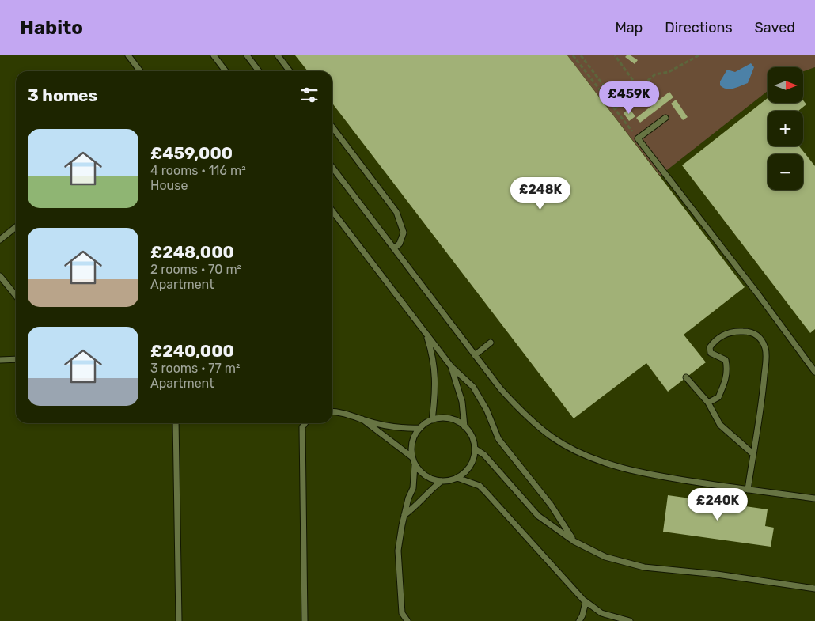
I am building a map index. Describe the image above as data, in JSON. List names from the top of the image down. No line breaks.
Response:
{"north":"right","page":{"header":"Habito","nav":["Map","Directions","Saved"],"map_buttons":["+","−"],"heading":"3 homes","price":["£459K","£248K","£240K"],"list":[{"name":"£459,000","note":"4 rooms · 116 m² · House"},{"name":"£248,000","note":"2 rooms · 70 m² · Apartment"},{"name":"£240,000","note":"3 rooms · 77 m² · Apartment"}]}}
